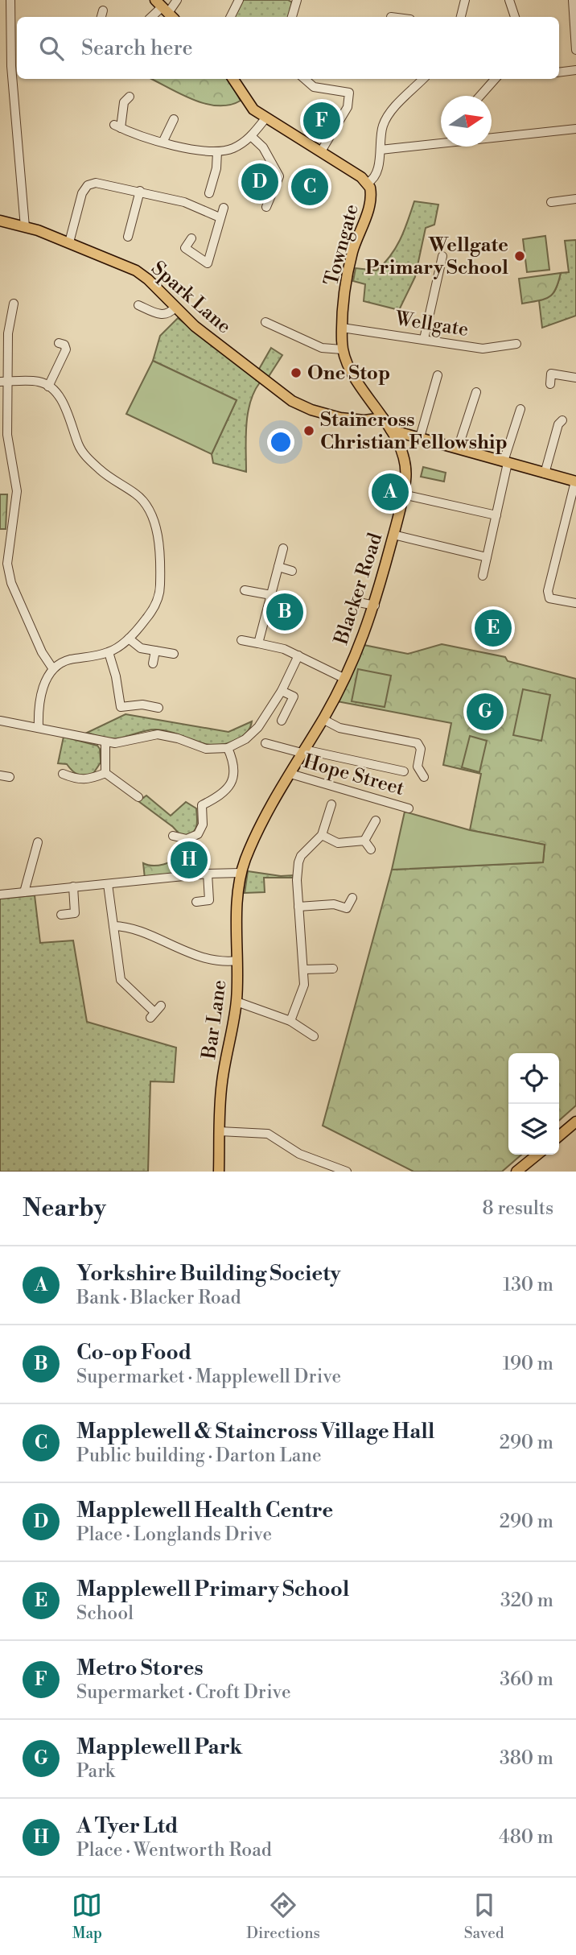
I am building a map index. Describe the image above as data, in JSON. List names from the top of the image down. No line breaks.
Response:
{"streets":{"main road":["Towngate","Spark Lane","Blacker Road","Bar Lane"],"street":["Wellgate","Hope Street"]},"crossings":[["Towngate","Spark Lane"],["Towngate","Wellgate"],["Towngate","Blacker Road"],["Blacker Road","Hope Street"],["Blacker Road","Bar Lane"]],"places":["Wellgate Primary School","One Stop","Staincross Christian Fellowship"],"north":"right","page":{"search":"Search here","pins":["F","D","C","A","B","E","G","H"],"heading":["Nearby","8 results"],"list":[{"mark":"A","name":"Yorkshire Building Society","note":"Bank · Blacker Road","value":"130 m"},{"mark":"B","name":"Co-op Food","note":"Supermarket · Mapplewell Drive","value":"190 m"},{"mark":"C","name":"Mapplewell & Staincross Village Hall","note":"Public building · Darton Lane","value":"290 m"},{"mark":"D","name":"Mapplewell Health Centre","note":"Place · Longlands Drive","value":"290 m"},{"mark":"E","name":"Mapplewell Primary School","note":"School","value":"320 m"},{"mark":"F","name":"Metro Stores","note":"Supermarket · Croft Drive","value":"360 m"},{"mark":"G","name":"Mapplewell Park","note":"Park","value":"380 m"},{"mark":"H","name":"A Tyer Ltd","note":"Place · Wentworth Road","value":"480 m"}],"nav":["Map","Directions","Saved"]}}
